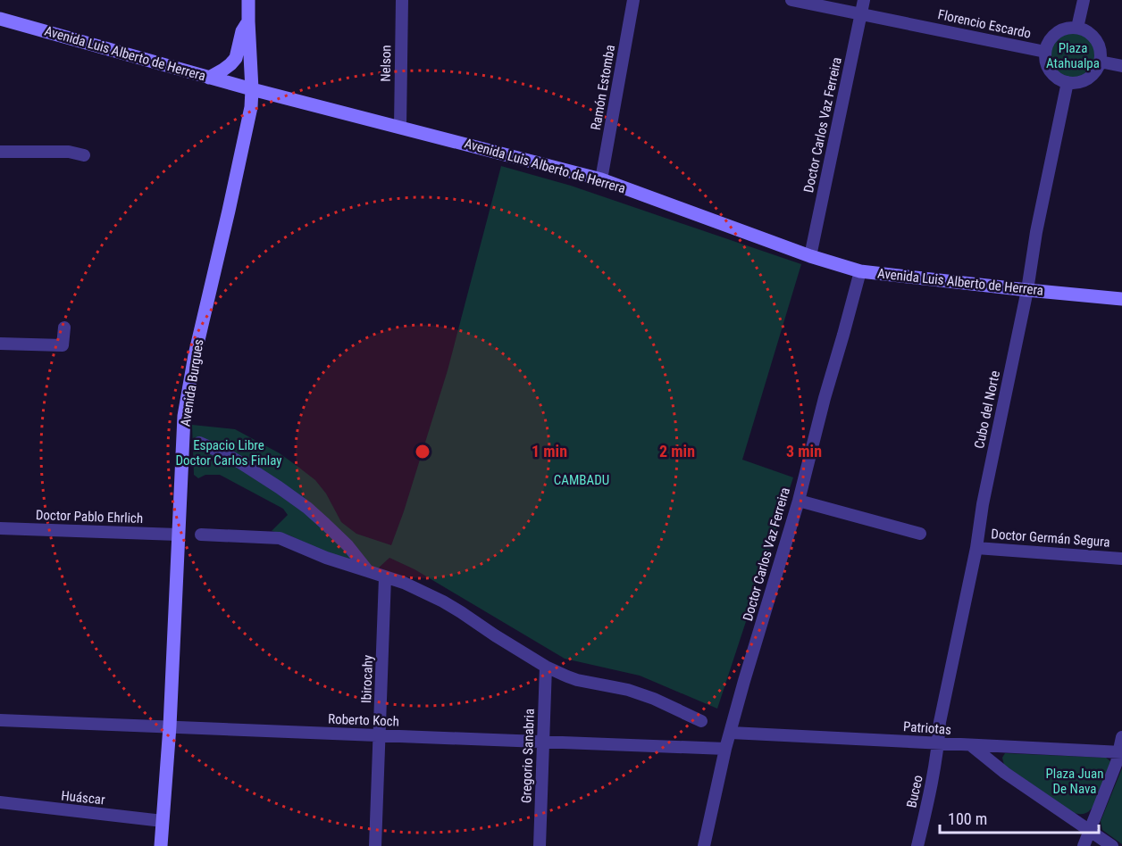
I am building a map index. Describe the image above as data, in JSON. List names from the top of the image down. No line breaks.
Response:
{"streets":{"main road":["Avenida Luis Alberto de Herrera","Avenida Burgues"],"street":["Florencio Escardo","Nelson","Ramón Estomba","Doctor Carlos Vaz Ferreira","Cubo del Norte","Doctor Pablo Ehrlich","Doctor Germán Segura","Ibirocahy","Roberto Koch","Patriotas","Gregorio Sanabria","Buceo","Huáscar"]},"crossings":[["Florencio Escardo","Doctor Carlos Vaz Ferreira"],["Florencio Escardo","Cubo del Norte"],["Avenida Luis Alberto de Herrera","Nelson"],["Avenida Luis Alberto de Herrera","Ramón Estomba"],["Avenida Luis Alberto de Herrera","Doctor Carlos Vaz Ferreira"],["Avenida Luis Alberto de Herrera","Avenida Burgues"],["Avenida Luis Alberto de Herrera","Cubo del Norte"],["Doctor Carlos Vaz Ferreira","Roberto Koch"],["Doctor Carlos Vaz Ferreira","Patriotas"],["Avenida Burgues","Doctor Pablo Ehrlich"],["Avenida Burgues","Roberto Koch"],["Avenida Burgues","Huáscar"],["Cubo del Norte","Doctor Germán Segura"],["Cubo del Norte","Patriotas"],["Cubo del Norte","Buceo"],["Ibirocahy","Roberto Koch"],["Roberto Koch","Gregorio Sanabria"],["Patriotas","Buceo"]],"parks":["Plaza Atahualpa","Espacio Libre Doctor Carlos Finlay","CAMBADU","Plaza Juan De Nava"],"scale_bar":"100 m","rings":["1 min","2 min","3 min"]}
